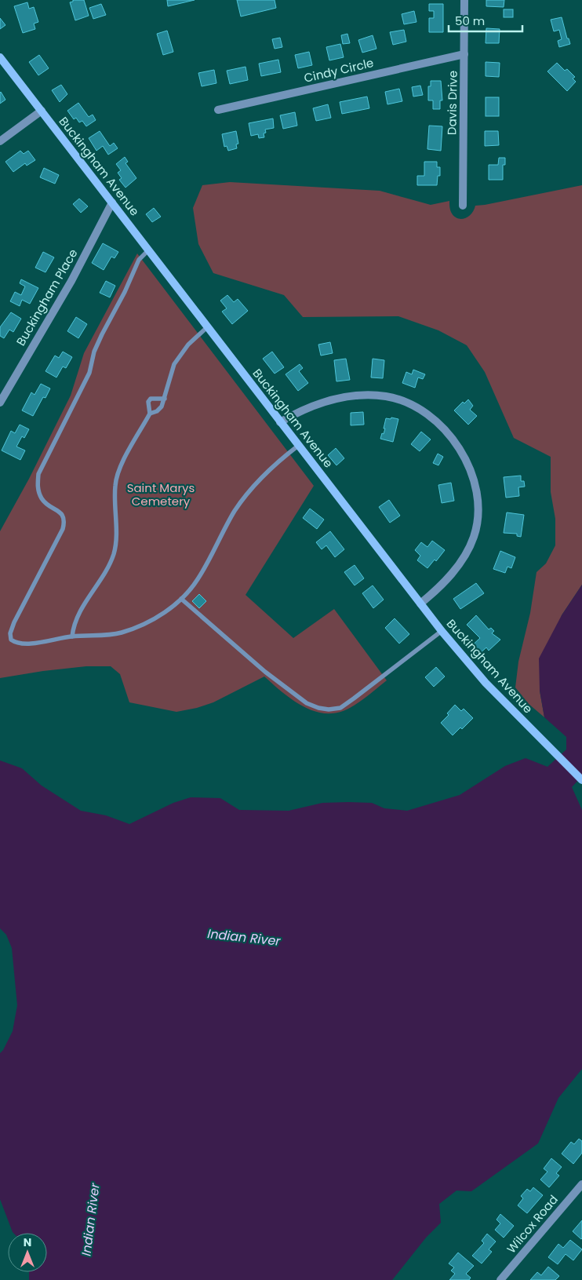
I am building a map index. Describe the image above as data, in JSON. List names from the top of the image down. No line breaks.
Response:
{"streets":{"main road":["Buckingham Avenue"],"street":["Cindy Circle","Davis Drive","Buckingham Place","Wilcox Road"]},"crossings":[["Cindy Circle","Davis Drive"],["Buckingham Avenue","Buckingham Place"]],"water":["Indian River"],"parks":["Saint Marys Cemetery"],"scale_bar":"50 m","north":"top"}
